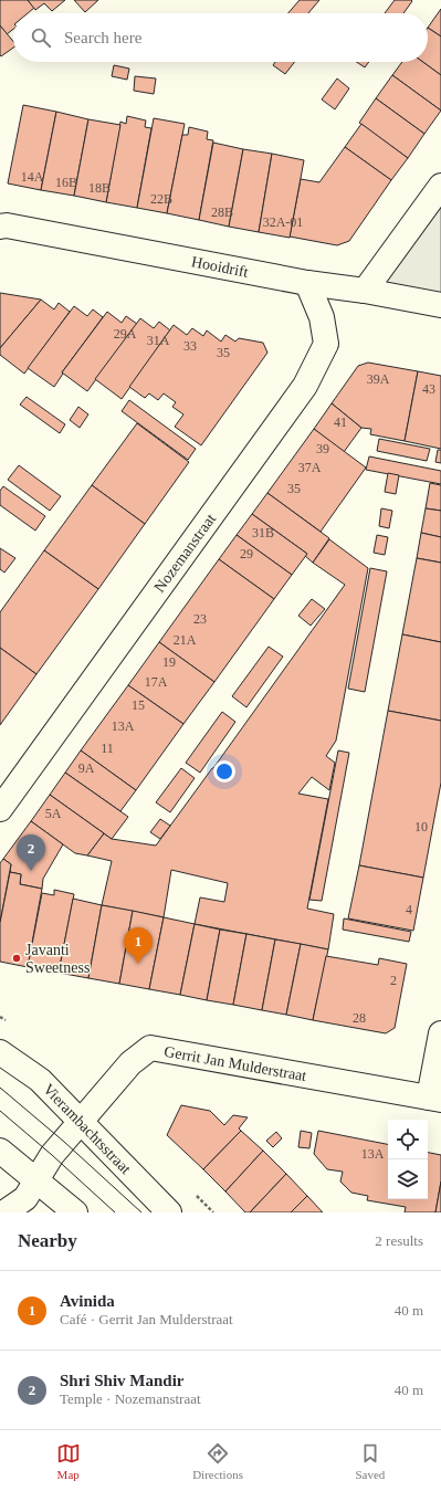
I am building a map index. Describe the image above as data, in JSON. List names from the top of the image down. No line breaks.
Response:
{"streets":{"street":["Hooidrift","Nozemanstraat","Gerrit Jan Mulderstraat","Vierambachtsstraat"]},"crossings":[["Hooidrift","Nozemanstraat"],["Gerrit Jan Mulderstraat","Vierambachtsstraat"]],"places":["Javanti Sweetness"],"house_numbers":["14A","16B","18B","22B","28B","32A-01","29A","31A","33","35","39A","43","41","39","37A","35","31B","29","23","21A","19","17A","15","13A","11","9A","5A","10","4","2","28","13A"],"page":{"search":"Search here","pins":["2","1"],"heading":["Nearby","2 results"],"list":[{"mark":"1","name":"Avinida","note":"Café · Gerrit Jan Mulderstraat","value":"40 m"},{"mark":"2","name":"Shri Shiv Mandir","note":"Temple · Nozemanstraat","value":"40 m"}],"nav":["Map","Directions","Saved"]}}
